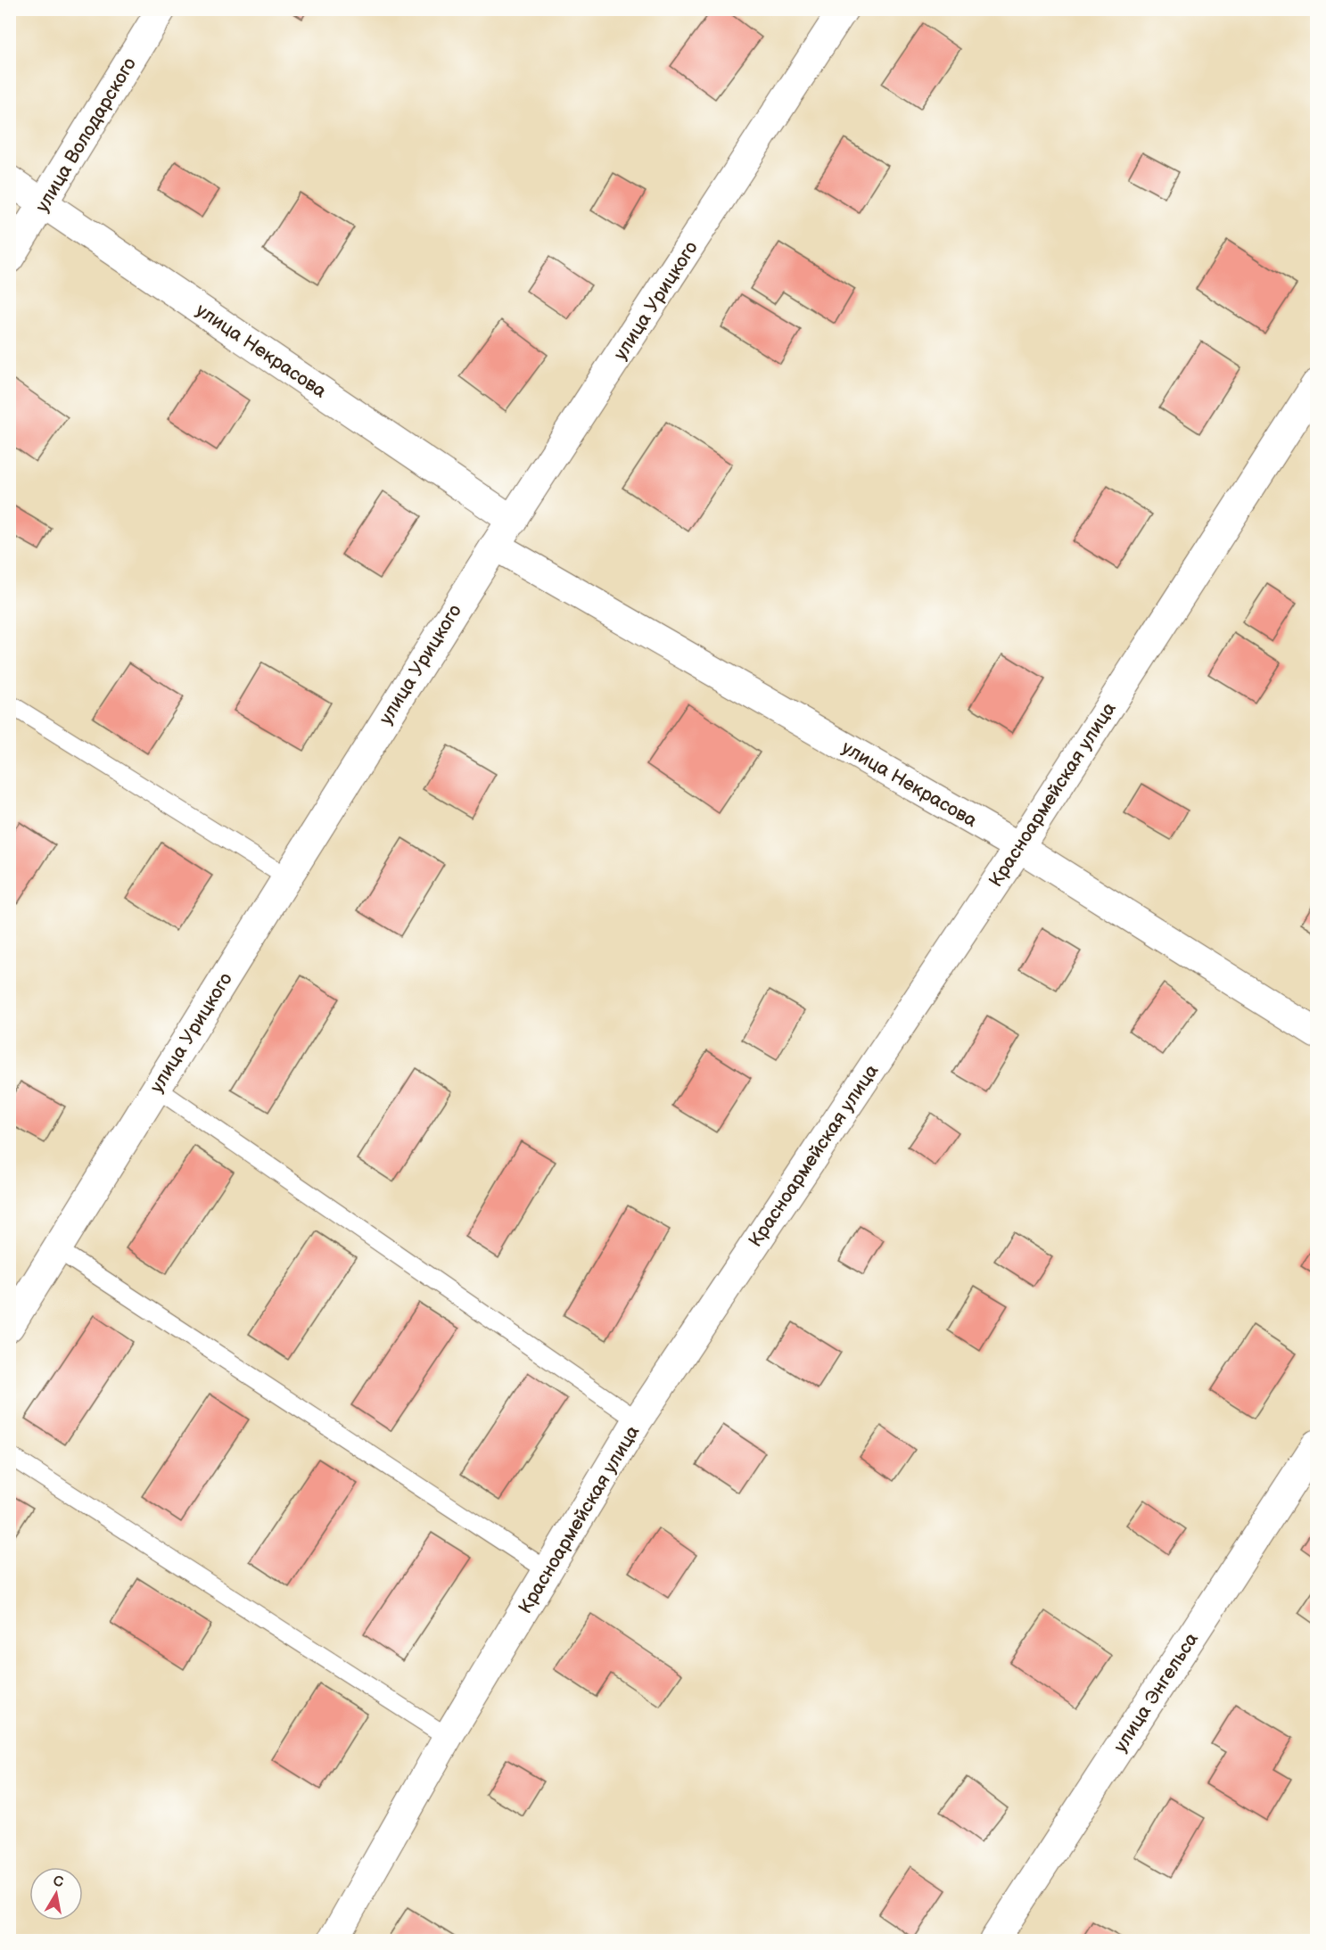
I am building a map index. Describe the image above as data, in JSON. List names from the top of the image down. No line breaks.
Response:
{"streets":{"street":["улица Володарского","улица Урицкого","улица Некрасова","Красноармейская улица","улица Энгельса"]},"crossings":[["улица Володарского","улица Некрасова"],["улица Урицкого","улица Некрасова"],["улица Некрасова","Красноармейская улица"]],"north":"top"}
